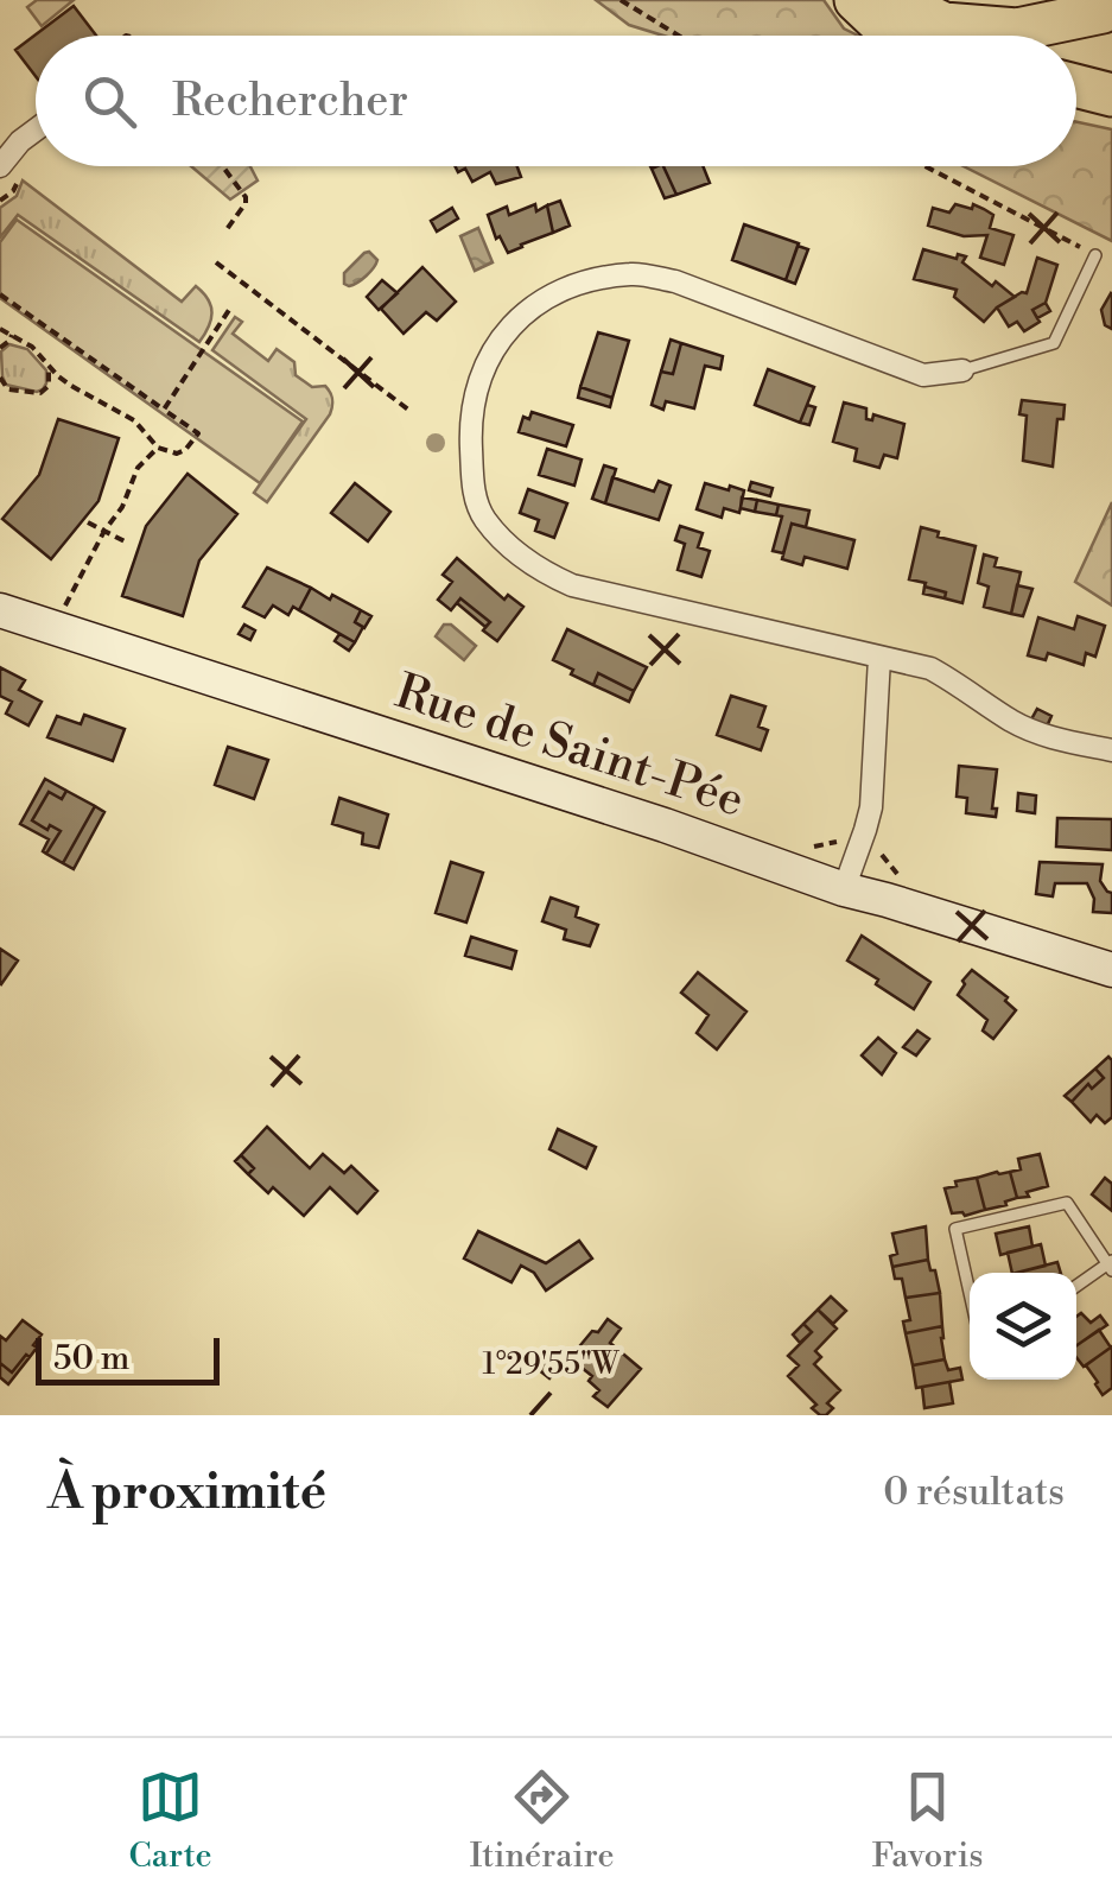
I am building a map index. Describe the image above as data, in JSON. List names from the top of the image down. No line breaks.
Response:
{"streets":{"main road":["Rue de Saint-Pée"]},"scale_bar":"50 m","page":{"search":"Rechercher","scale":"50 m","heading":["À proximité","0 résultats"],"nav":["Carte","Itinéraire","Favoris"]},"coordinates":["1°29'55\"W"]}
